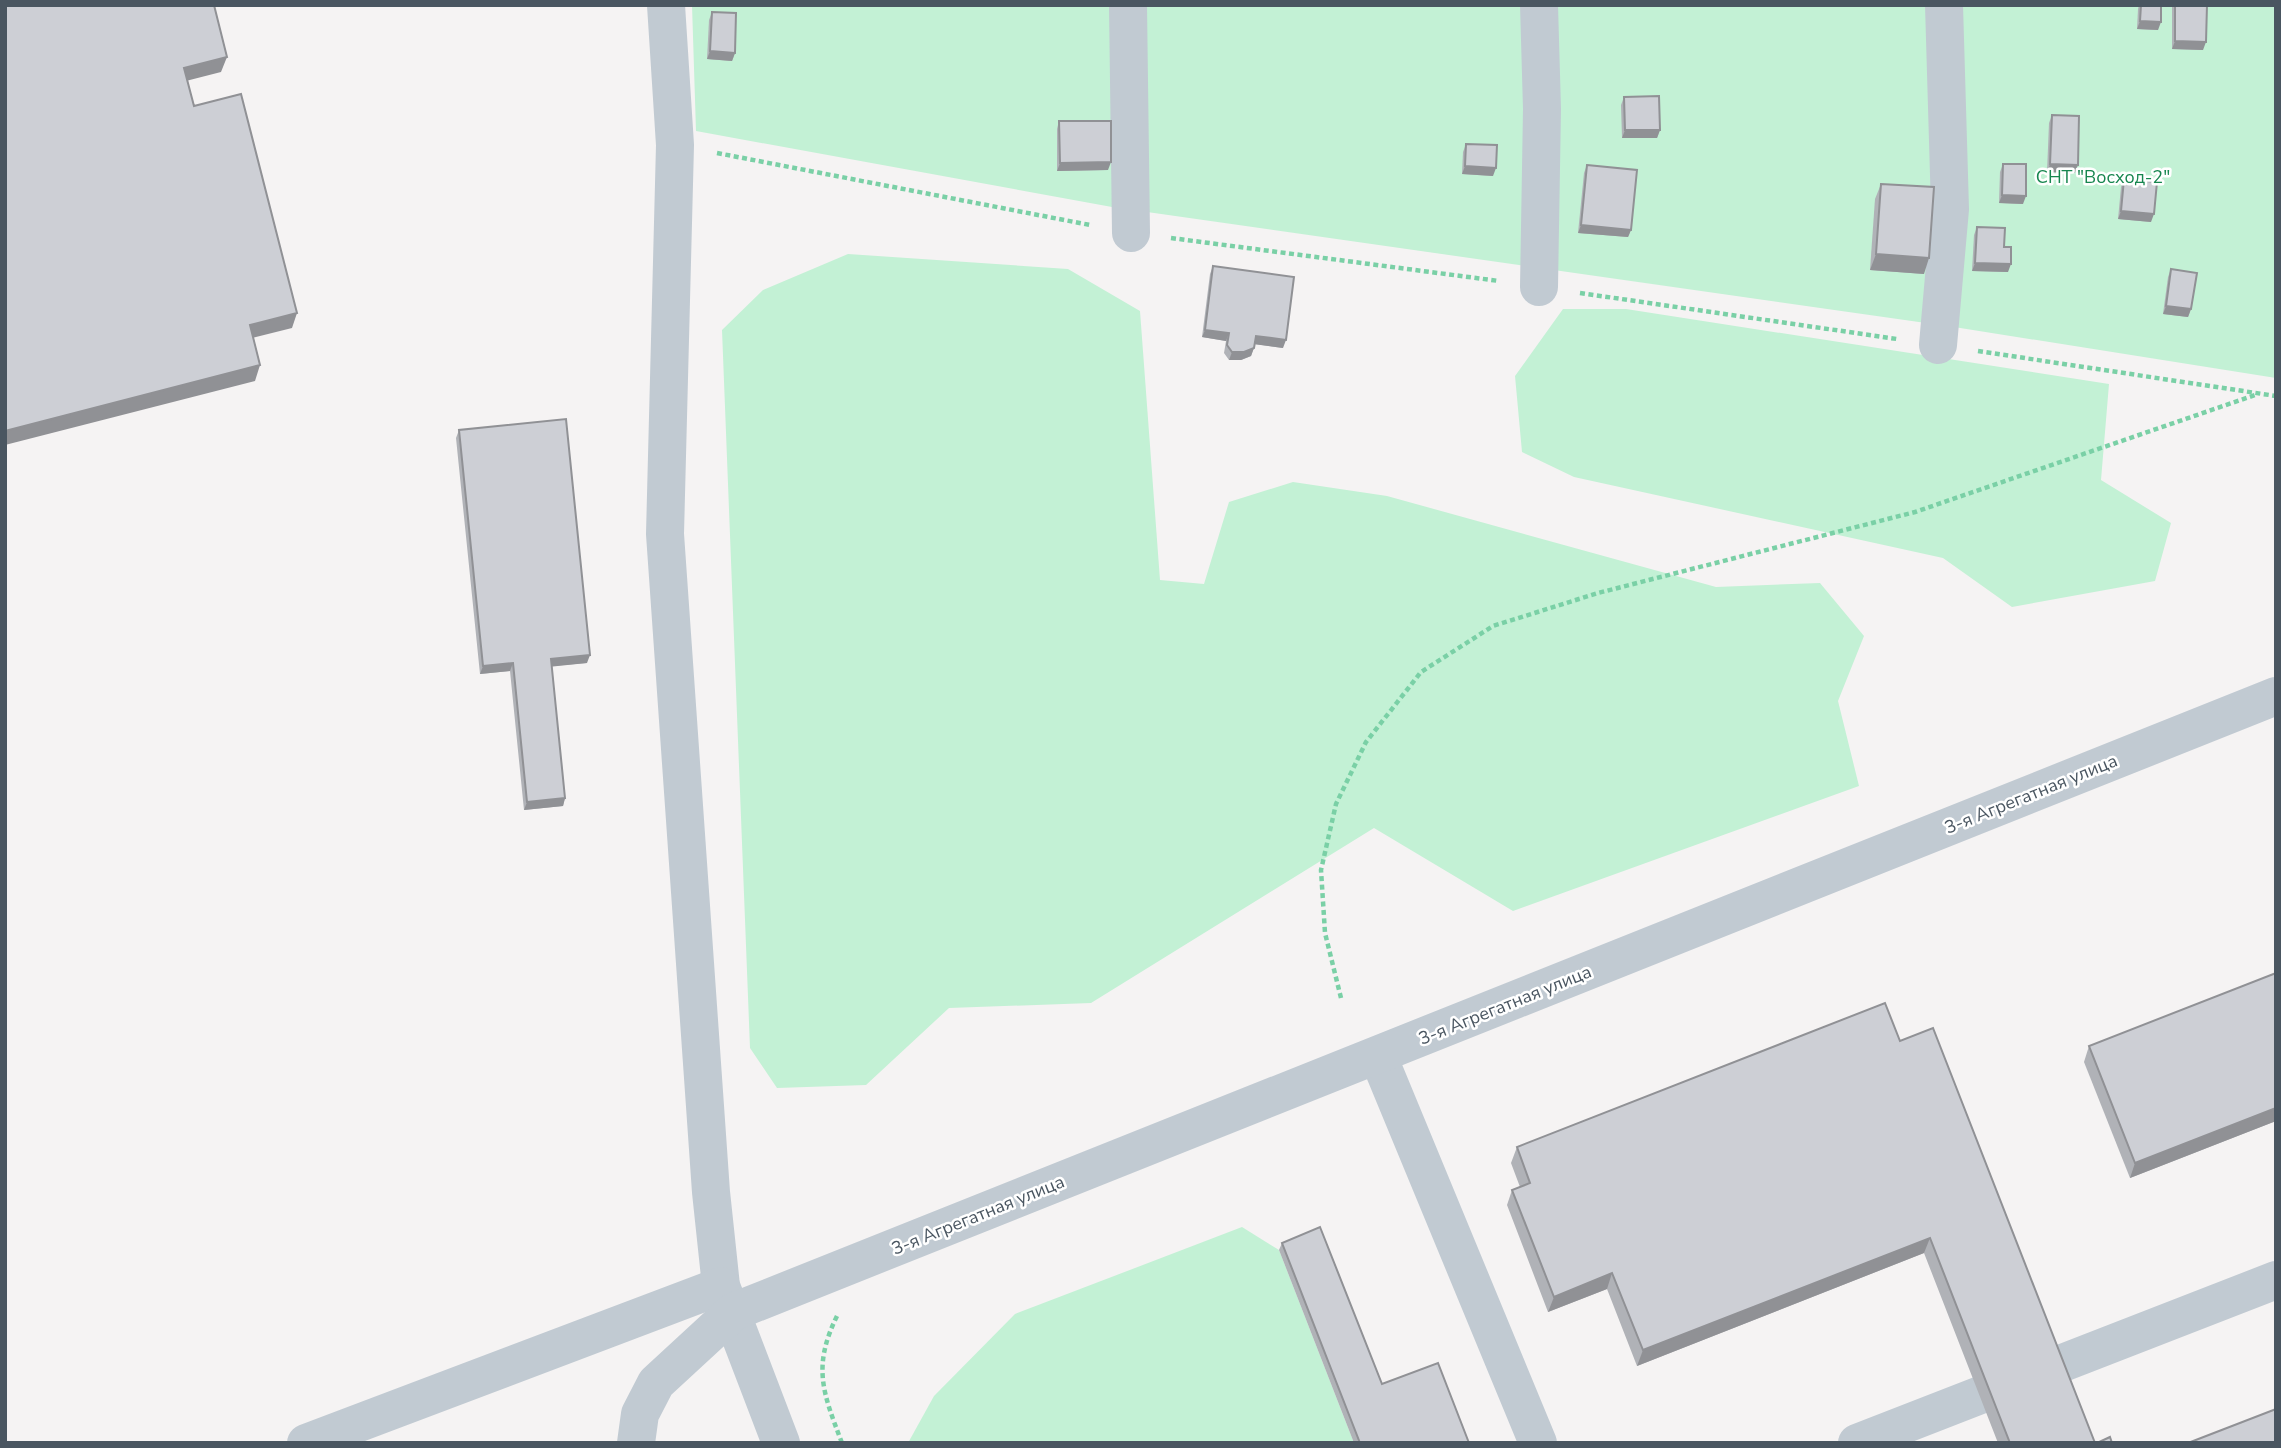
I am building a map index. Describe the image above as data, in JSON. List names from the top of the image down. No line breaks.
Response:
{"streets":{"street":["3-я Агрегатная улица"]},"parks":["СНТ \"Восход-2\""]}
